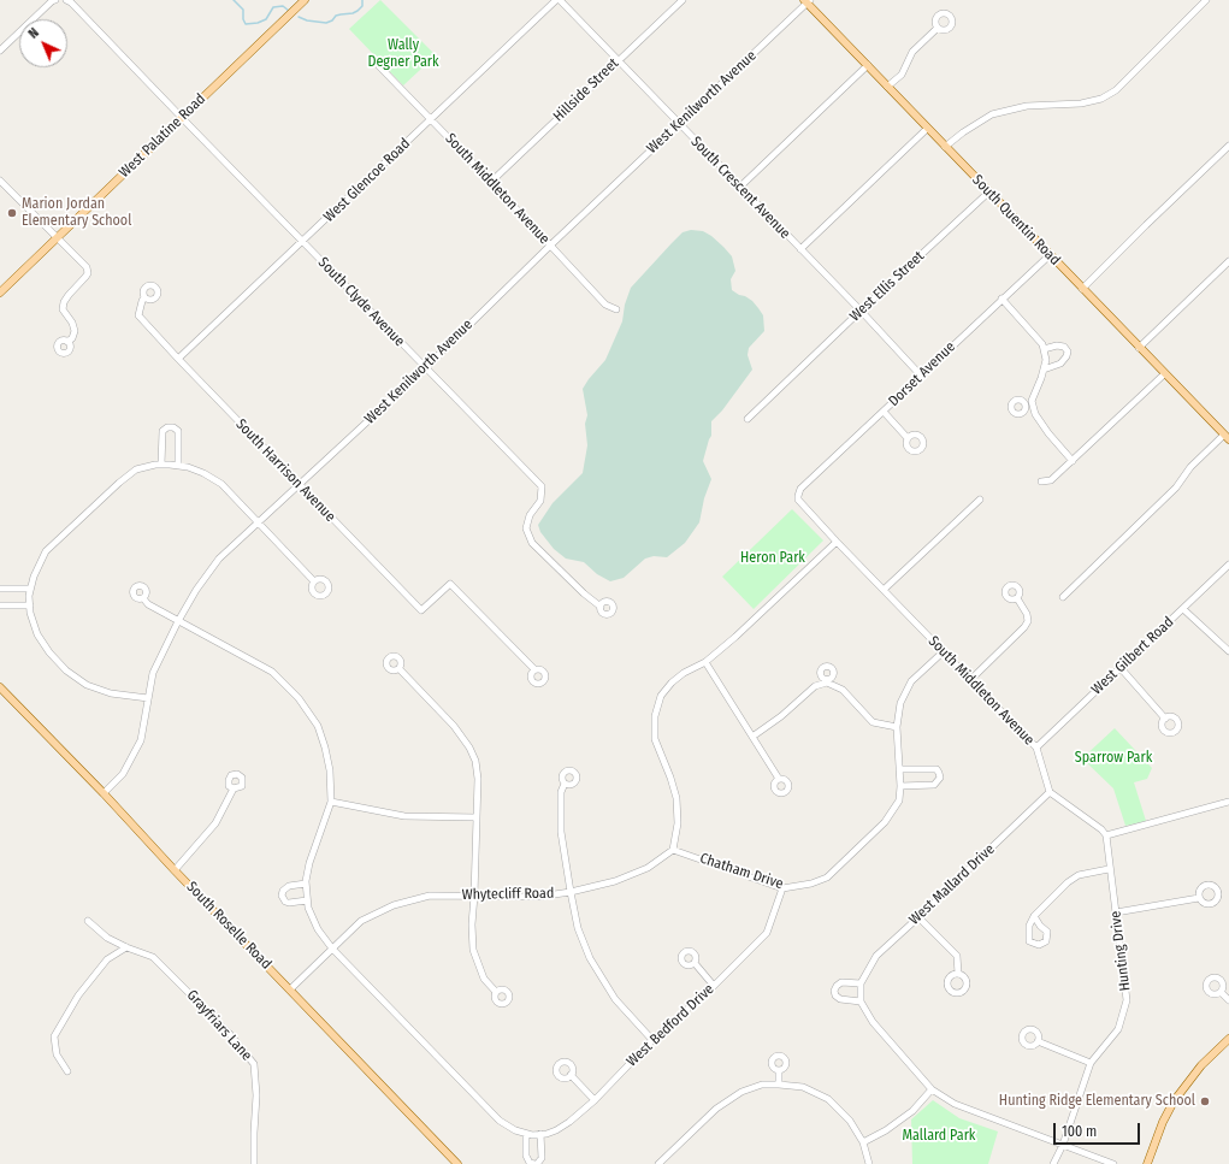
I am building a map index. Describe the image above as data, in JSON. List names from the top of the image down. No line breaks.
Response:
{"streets":{"main road":["West Palatine Road","South Quentin Road","South Roselle Road"],"street":["Hillside Street","West Kenilworth Avenue","West Glencoe Road","South Crescent Avenue","South Middleton Avenue","West Ellis Street","South Clyde Avenue","Dorset Avenue","South Harrison Avenue","West Gilbert Road","Chatham Drive","West Mallard Drive","Whytecliff Road","Hunting Drive","Grayfriars Lane","West Bedford Drive"]},"crossings":[["Hillside Street","South Crescent Avenue"],["Hillside Street","South Middleton Avenue"],["West Kenilworth Avenue","South Crescent Avenue"],["West Kenilworth Avenue","South Middleton Avenue"],["West Kenilworth Avenue","South Quentin Road"],["West Kenilworth Avenue","South Clyde Avenue"],["West Kenilworth Avenue","South Harrison Avenue"],["West Kenilworth Avenue","South Roselle Road"],["West Palatine Road","South Clyde Avenue"],["West Glencoe Road","South Crescent Avenue"],["West Glencoe Road","South Middleton Avenue"],["West Glencoe Road","South Clyde Avenue"],["West Glencoe Road","South Harrison Avenue"],["South Crescent Avenue","West Ellis Street"],["South Crescent Avenue","Dorset Avenue"],["South Middleton Avenue","Dorset Avenue"],["South Middleton Avenue","West Gilbert Road"],["South Middleton Avenue","Chatham Drive"],["South Middleton Avenue","West Mallard Drive"],["South Quentin Road","West Ellis Street"],["South Quentin Road","Dorset Avenue"],["Chatham Drive","Whytecliff Road"],["Chatham Drive","West Bedford Drive"],["Whytecliff Road","South Roselle Road"]],"parks":["Wally Degner Park","Heron Park","Sparrow Park","Mallard Park"],"places":["Marion Jordan Elementary School","Hunting Ridge Elementary School"],"scale_bar":"100 m","north":"top left"}
